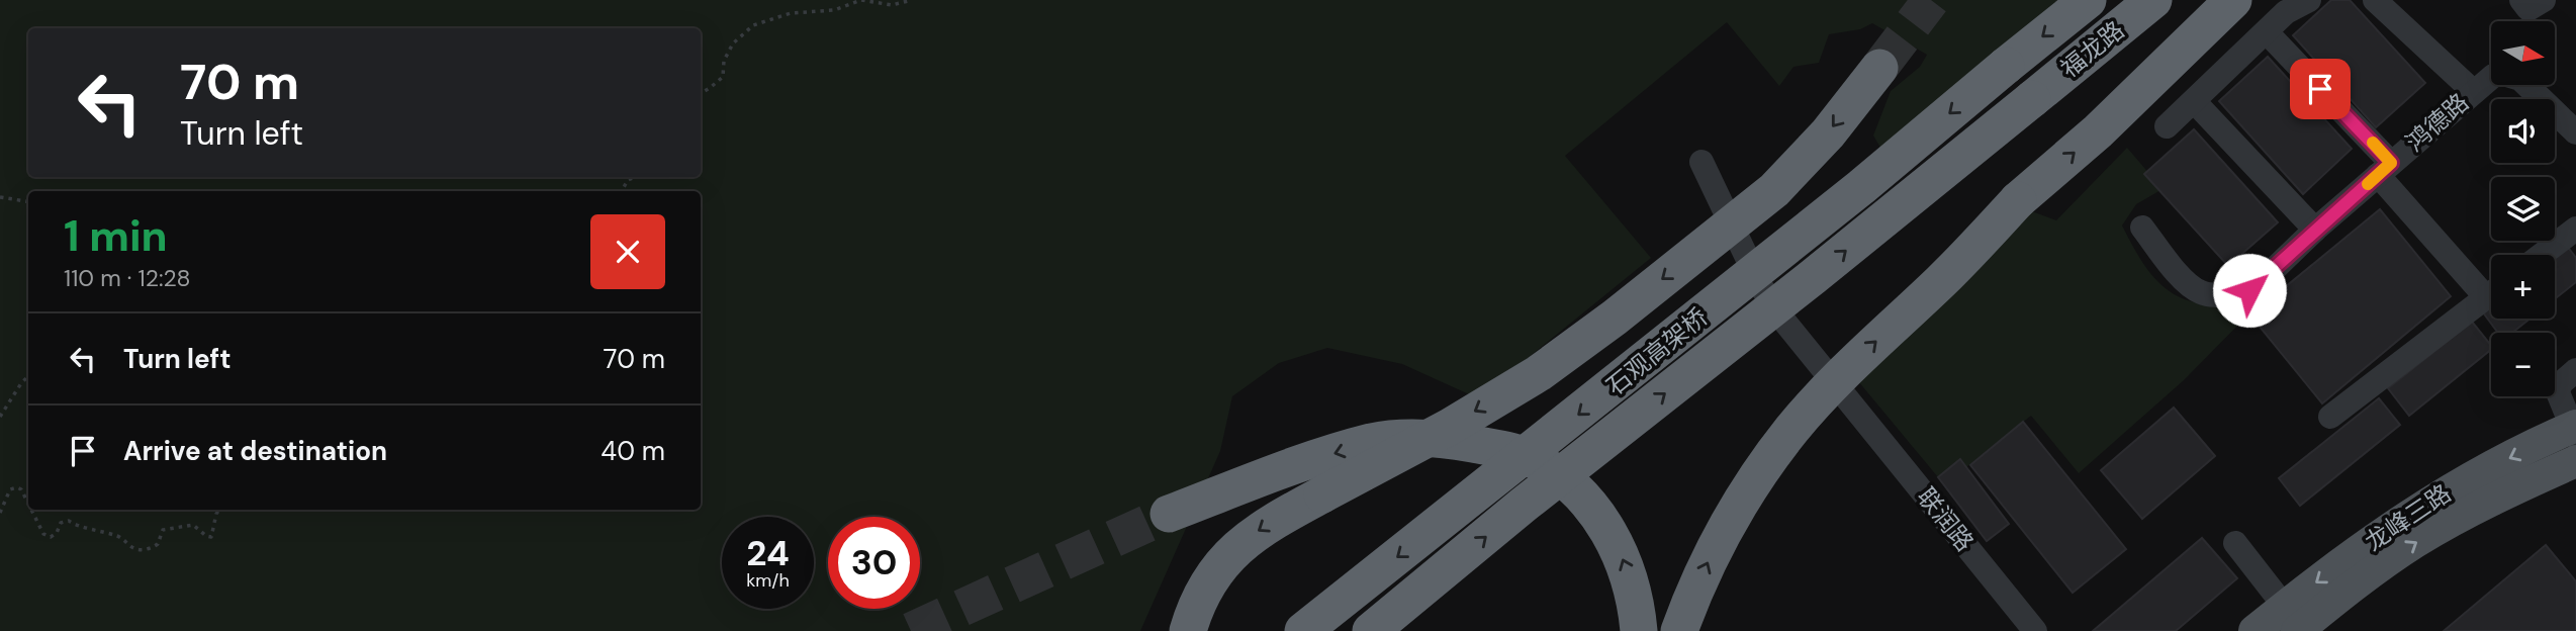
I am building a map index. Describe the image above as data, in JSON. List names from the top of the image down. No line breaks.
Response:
{"streets":{"highway":["福龙路","石观高架桥"],"main road":["龙峰三路"],"street":["鸿德路","联润路"]},"crossings":[["福龙路","石观高架桥"]],"north":"right","page":{"map_buttons":["+","−"],"turn":["70 m","Turn left"],"heading":["1 min","110 m · 12:28"],"list":[{"name":"Turn left","value":"70 m"},{"name":"Arrive at destination","value":"40 m"}],"speed":"24 km/h","limit":"30"}}
